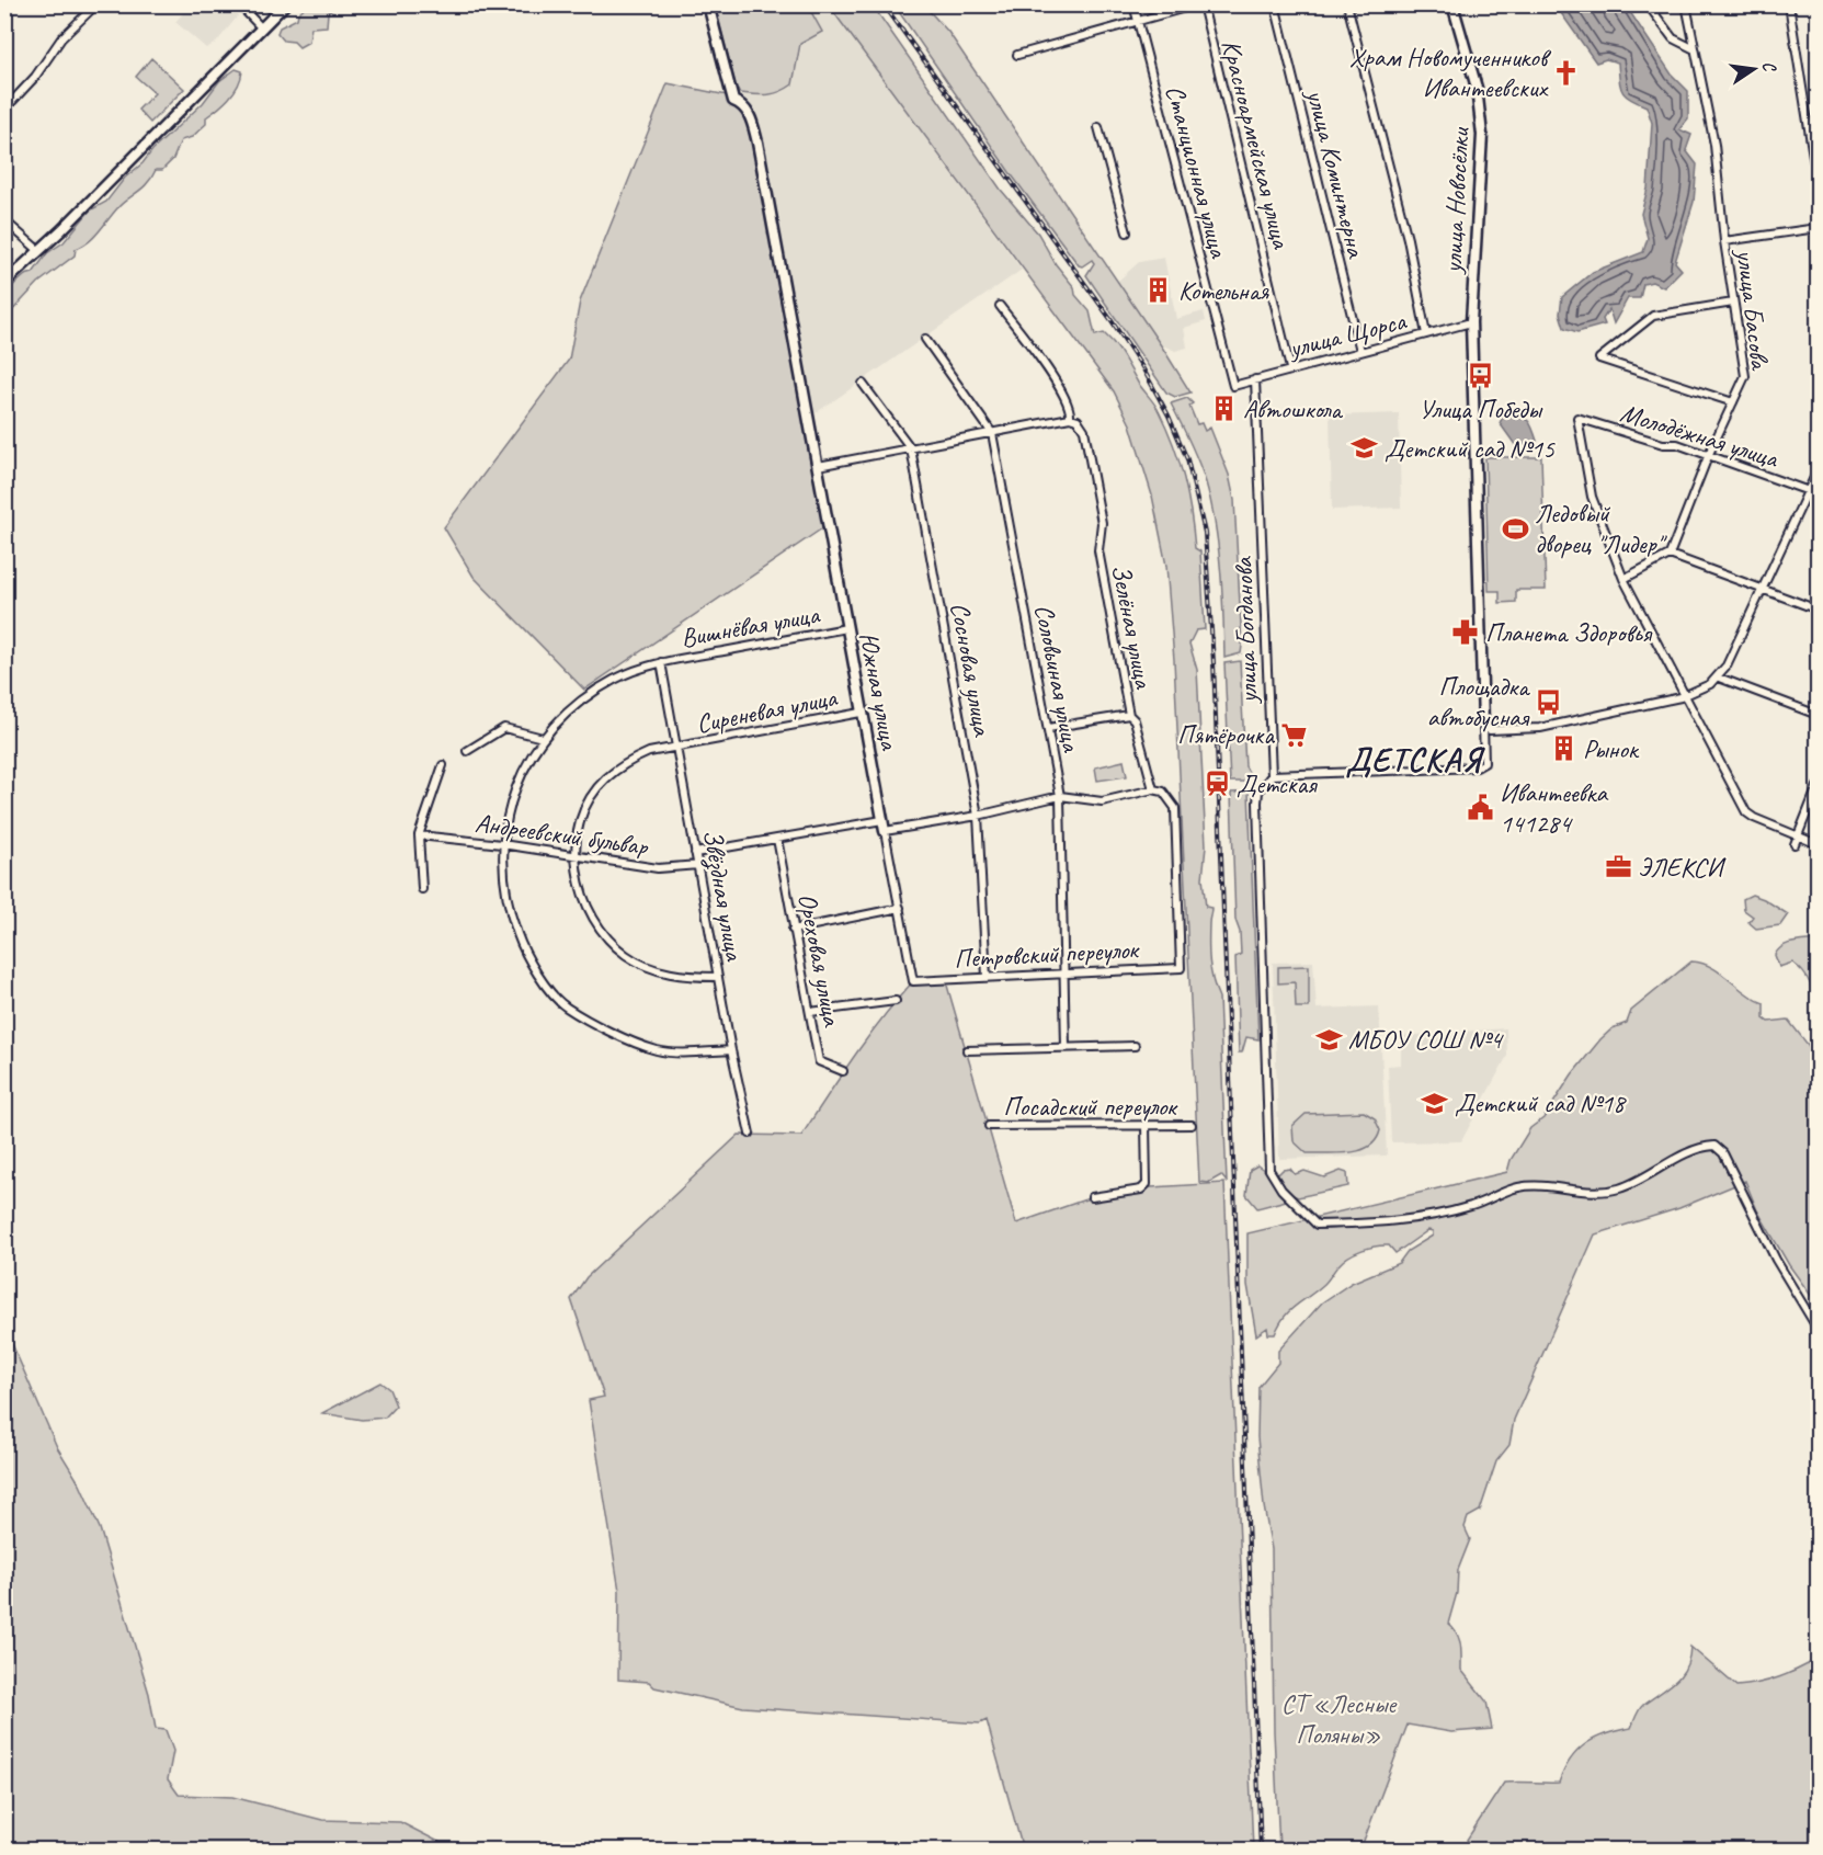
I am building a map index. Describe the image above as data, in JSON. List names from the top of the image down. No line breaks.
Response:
{"streets":{"street":["Красноармейская улица","Станционная улица","улица Коминтерна","улица Новосёлки","улица Басова","улица Щорса","Молодёжная улица","Вишнёвая улица","Зелёная улица","улица Богданова","Сосновая улица","Соловьиная улица","Южная улица","Сиреневая улица","Андреевский бульвар","Звёздная улица","Петровский переулок","Ореховая улица","Посадский переулок"]},"crossings":[["Красноармейская улица","улица Щорса"],["Станционная улица","улица Щорса"],["улица Коминтерна","улица Щорса"],["улица Новосёлки","улица Щорса"],["улица Басова","Молодёжная улица"],["улица Щорса","улица Богданова"],["Вишнёвая улица","Южная улица"],["Вишнёвая улица","Андреевский бульвар"],["Вишнёвая улица","Звёздная улица"],["Зелёная улица","Петровский переулок"],["Сосновая улица","Петровский переулок"],["Соловьиная улица","Петровский переулок"],["Южная улица","Сиреневая улица"],["Южная улица","Петровский переулок"],["Сиреневая улица","Андреевский бульвар"],["Сиреневая улица","Звёздная улица"],["Андреевский бульвар","Звёздная улица"]],"districts":["ДЕТСКАЯ"],"parks":["СТ «Лесные Поляны»"],"places":{"church":["Храм Новомученников Ивантеевских"],"building":["Котельная","Автошкола","Рынок"],"bus stop":["Улица Победы","Площадка автобусная"],"school or university":["Детский сад №15","МБОУ СОШ №4","Детский сад №18"],"sports":["Ледовый дворец \"Лидер\""],"pharmacy":["Планета Здоровья"],"supermarket":["Пятёрочка"],"station":["Детская"],"public building":["Ивантеевка 141284"],"office":["ЭЛЕКСИ"]},"north":"right"}
